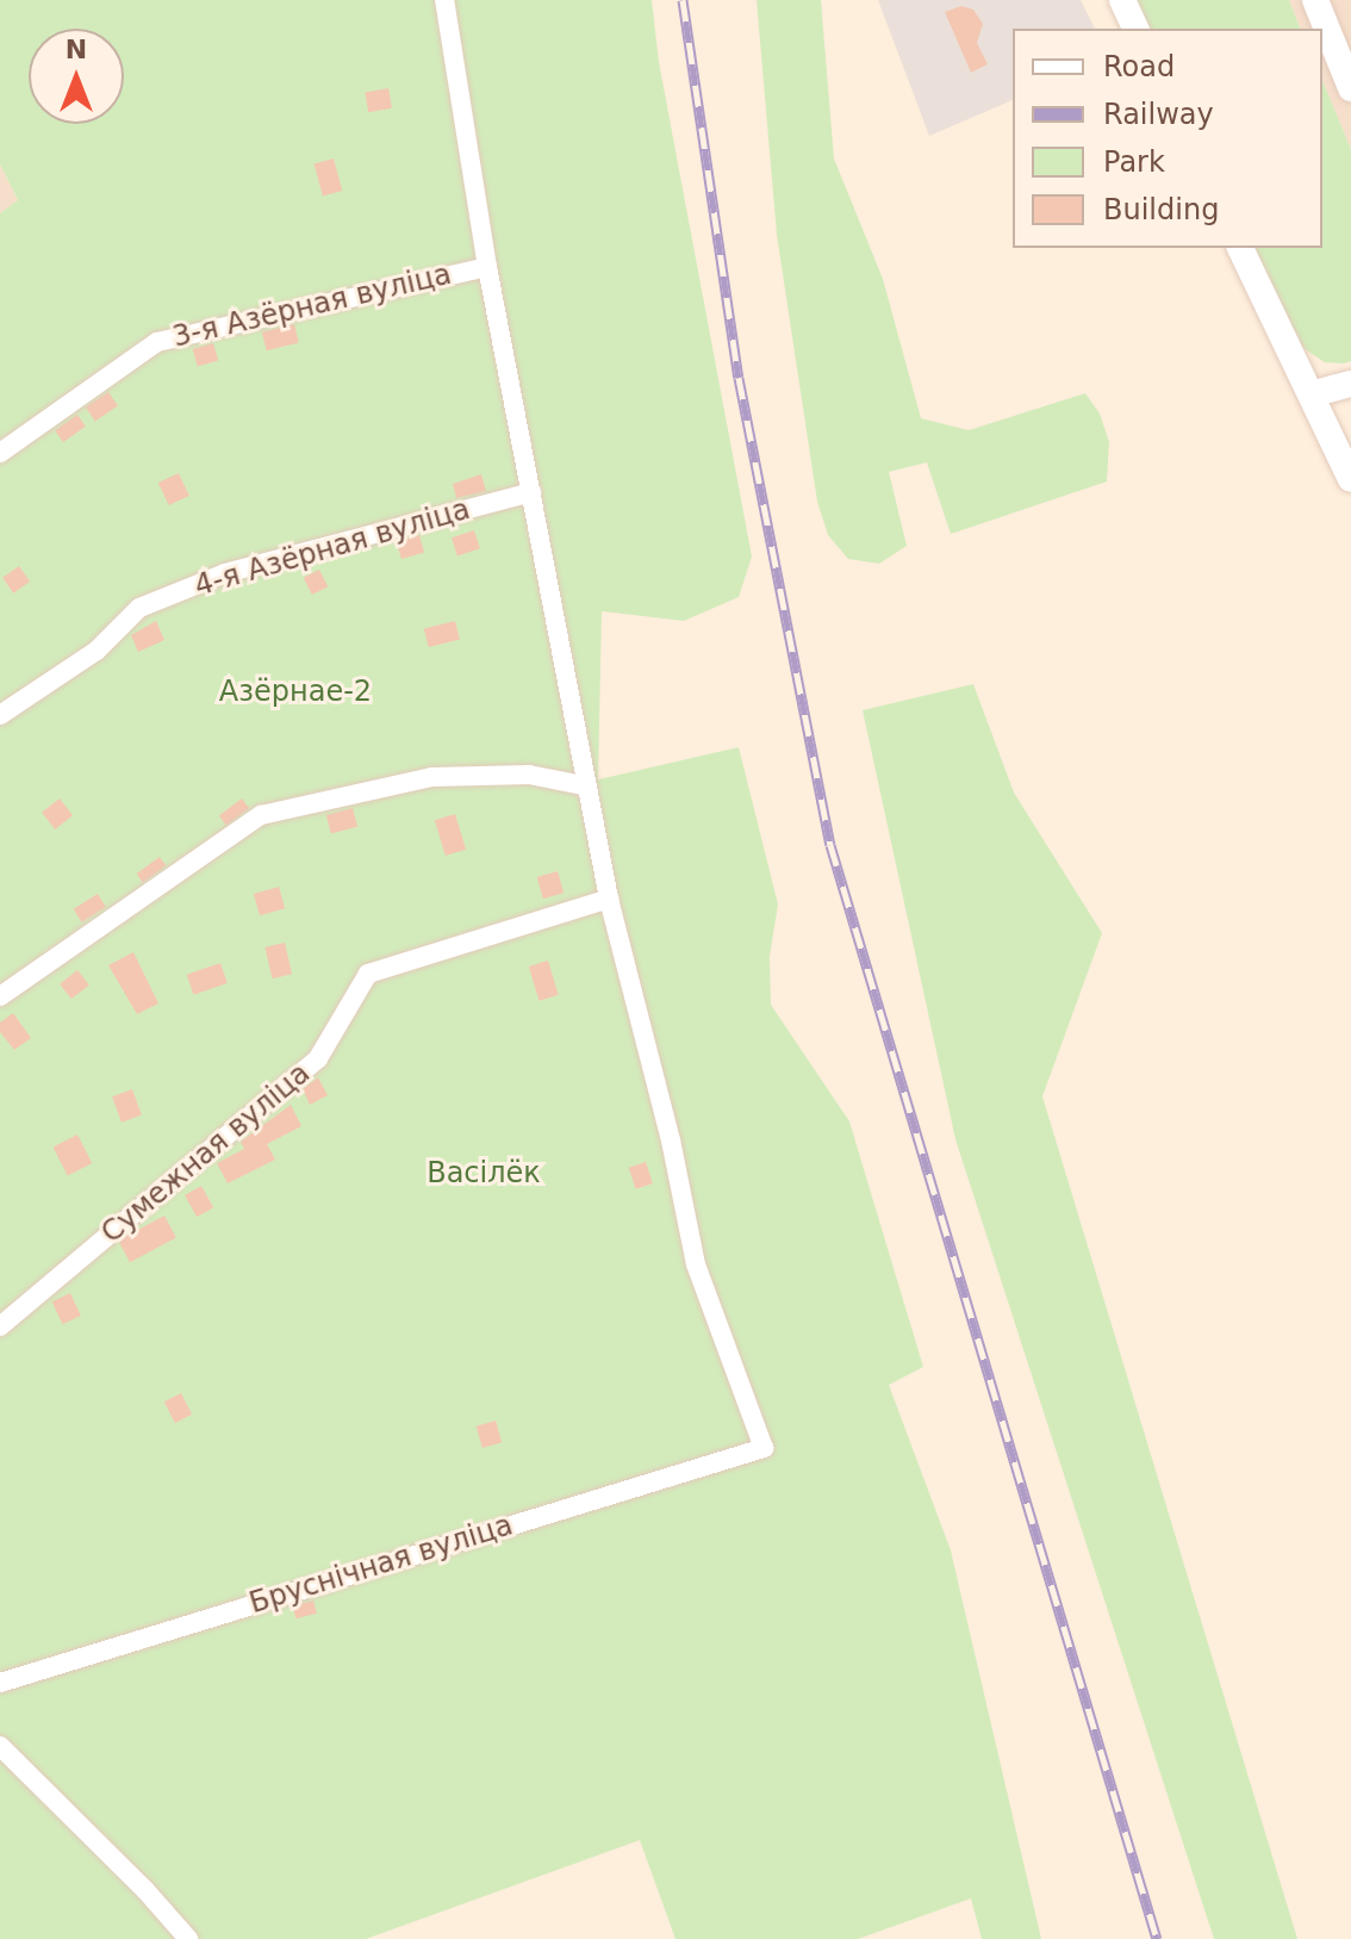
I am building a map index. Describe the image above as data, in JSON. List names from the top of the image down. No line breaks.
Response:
{"streets":{"street":["3-я Азёрная вуліца","4-я Азёрная вуліца","Сумежная вуліца","Бруснічная вуліца"]},"crossings":[["Сумежная вуліца","Бруснічная вуліца"]],"parks":["Азёрнае-2","Васілёк"],"legend":["Road","Railway","Park","Building"],"north":"top"}
